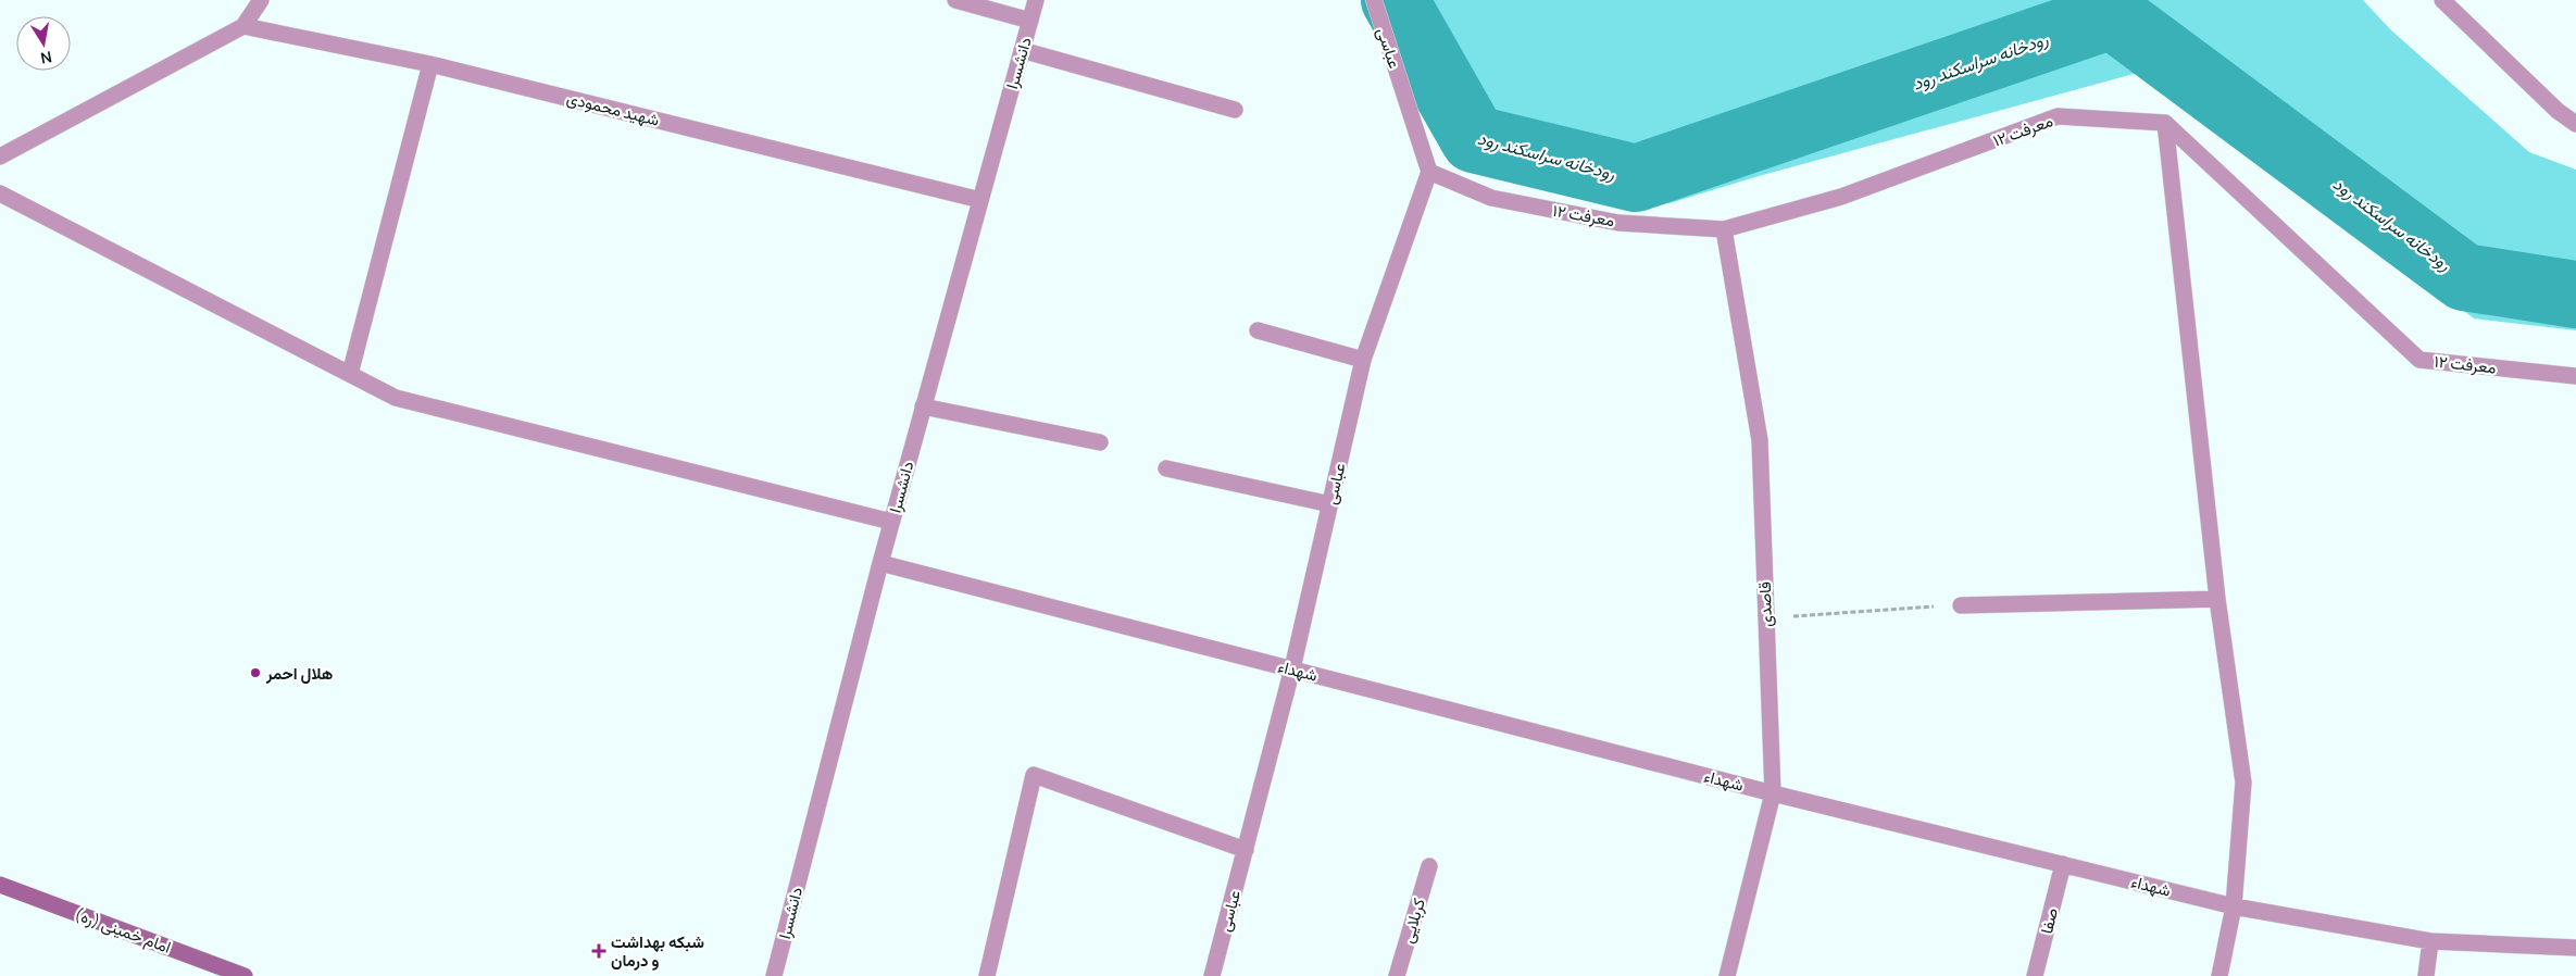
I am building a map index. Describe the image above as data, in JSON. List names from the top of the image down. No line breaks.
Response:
{"streets":{"main road":["امام خمینی (ره)"],"street":["عباسی","دانشسرا","شهید محمودی","معرفت ۱۲","قاصدی","شهداء","کربلایی","صفا"]},"crossings":[["عباسی","معرفت ۱۲"],["عباسی","شهداء"],["دانشسرا","شهید محمودی"],["دانشسرا","شهداء"],["معرفت ۱۲","قاصدی"],["قاصدی","شهداء"],["شهداء","صفا"]],"water":["رودخانه سراسکند رود"],"places":{"other":["هلال احمر"],"health":["شبکه بهداشت و درمان"]},"north":"bottom"}
